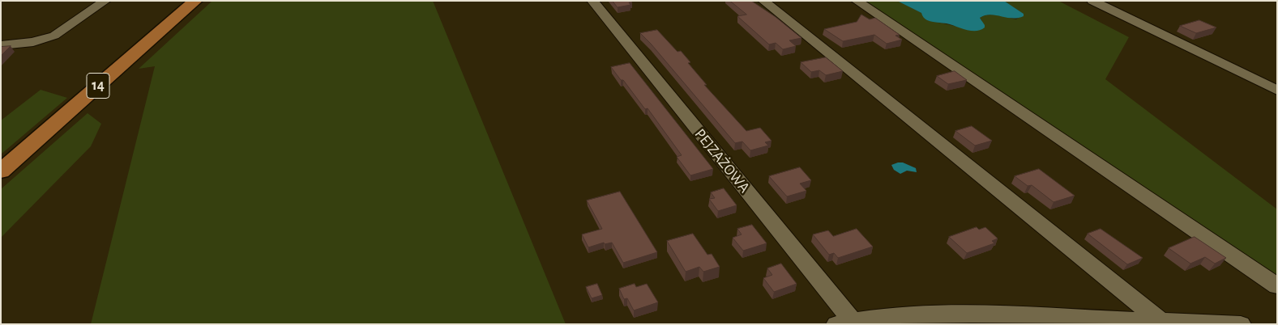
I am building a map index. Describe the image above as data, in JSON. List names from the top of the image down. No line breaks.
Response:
{"streets":{"main road":["14"],"street":["PEJZAŻOWA"]}}
